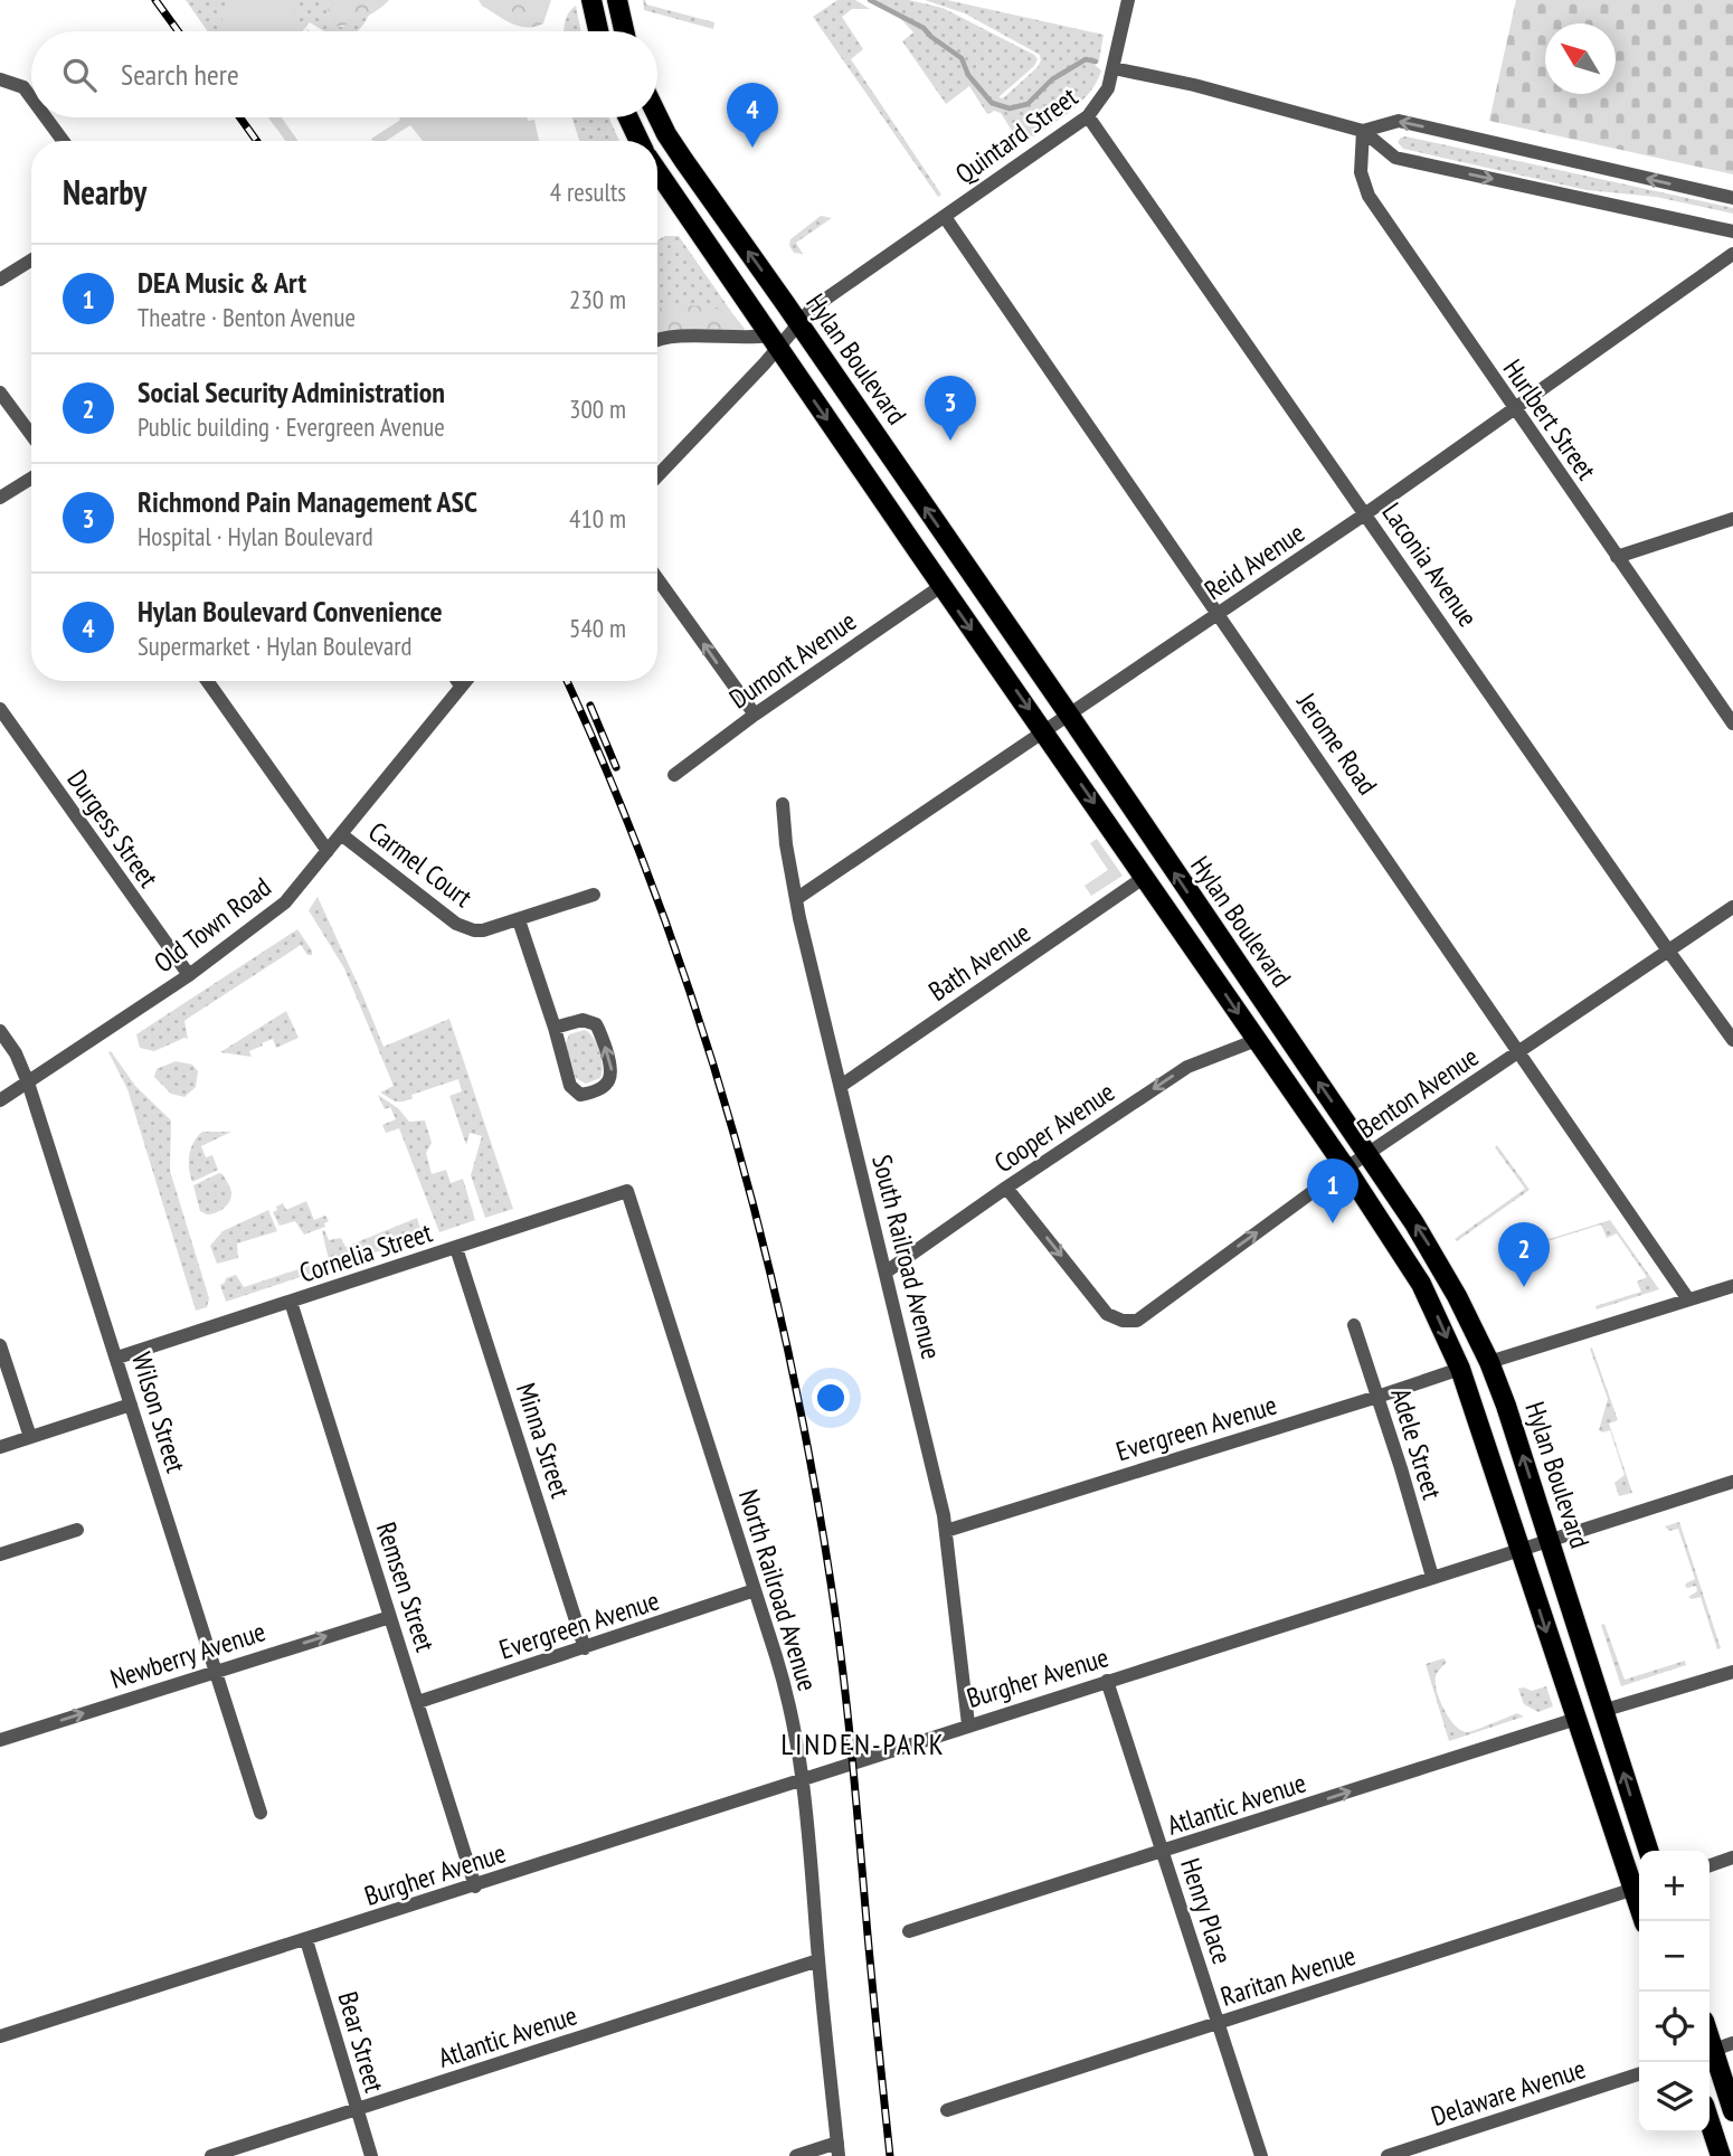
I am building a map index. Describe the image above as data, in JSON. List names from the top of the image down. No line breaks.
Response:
{"streets":{"main road":["Hylan Boulevard"],"street":["Quintard Street","Hurlbert Street","Reid Avenue","Laconia Avenue","Dumont Avenue","Jerome Road","Durgess Street","Carmel Court","Old Town Road","Bath Avenue","Benton Avenue","Cooper Avenue","Cornelia Street","South Railroad Avenue","Wilson Street","Evergreen Avenue","Minna Street","Adele Street","Remsen Street","North Railroad Avenue","Newberry Avenue","Burgher Avenue","Atlantic Avenue","Henry Place","Raritan Avenue","Bear Street","Delaware Avenue"]},"crossings":[["Quintard Street","Hylan Boulevard"],["Quintard Street","Laconia Avenue"],["Quintard Street","Jerome Road"],["Hylan Boulevard","Reid Avenue"],["Hylan Boulevard","Dumont Avenue"],["Hylan Boulevard","Bath Avenue"],["Hylan Boulevard","Benton Avenue"],["Hylan Boulevard","Cooper Avenue"],["Hylan Boulevard","Evergreen Avenue"],["Hylan Boulevard","Burgher Avenue"],["Hylan Boulevard","Atlantic Avenue"],["Hylan Boulevard","Raritan Avenue"],["Hurlbert Street","Reid Avenue"],["Reid Avenue","Laconia Avenue"],["Reid Avenue","Jerome Road"],["Reid Avenue","South Railroad Avenue"],["Laconia Avenue","Benton Avenue"],["Jerome Road","Benton Avenue"],["Durgess Street","Old Town Road"],["Carmel Court","Old Town Road"],["Old Town Road","Wilson Street"],["Bath Avenue","South Railroad Avenue"],["Benton Avenue","Cooper Avenue"],["Cooper Avenue","South Railroad Avenue"],["Cornelia Street","Wilson Street"],["Cornelia Street","Minna Street"],["Cornelia Street","Remsen Street"],["Cornelia Street","North Railroad Avenue"],["South Railroad Avenue","Evergreen Avenue"],["South Railroad Avenue","Burgher Avenue"],["Wilson Street","Newberry Avenue"],["Evergreen Avenue","Minna Street"],["Evergreen Avenue","Adele Street"],["Evergreen Avenue","Remsen Street"],["Evergreen Avenue","North Railroad Avenue"],["Adele Street","Burgher Avenue"],["Remsen Street","Newberry Avenue"],["Remsen Street","Burgher Avenue"],["North Railroad Avenue","Burgher Avenue"],["North Railroad Avenue","Atlantic Avenue"],["Burgher Avenue","Henry Place"],["Burgher Avenue","Bear Street"],["Atlantic Avenue","Henry Place"],["Atlantic Avenue","Bear Street"],["Henry Place","Raritan Avenue"]],"one_way":["Cooper Avenue","Newberry Avenue"],"districts":["LINDEN-PARK"],"north":"top left","page":{"search":"Search here","pins":["4","3","1","2"],"heading":["Nearby","4 results"],"list":[{"mark":"1","name":"DEA Music & Art","note":"Theatre · Benton Avenue","value":"230 m"},{"mark":"2","name":"Social Security Administration","note":"Public building · Evergreen Avenue","value":"300 m"},{"mark":"3","name":"Richmond Pain Management ASC","note":"Hospital · Hylan Boulevard","value":"410 m"},{"mark":"4","name":"Hylan Boulevard Convenience","note":"Supermarket · Hylan Boulevard","value":"540 m"}],"map_buttons":["+","−"]}}
